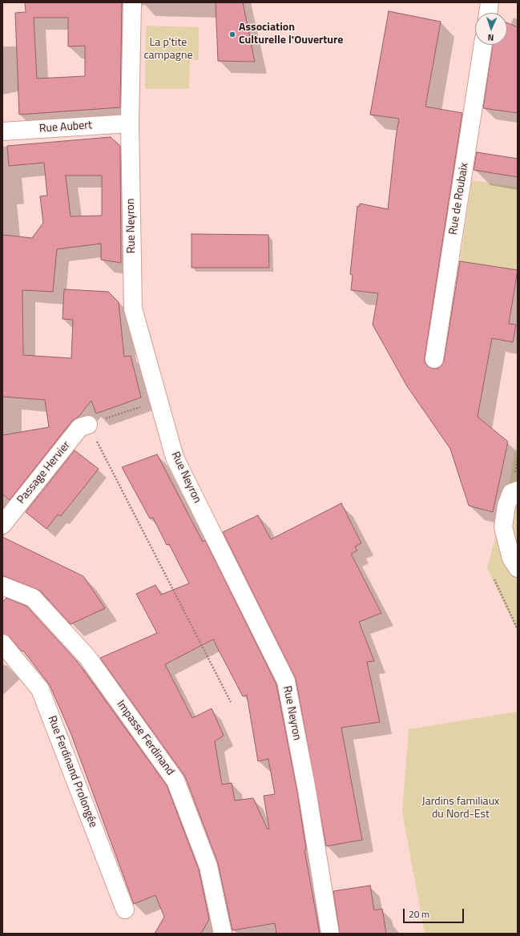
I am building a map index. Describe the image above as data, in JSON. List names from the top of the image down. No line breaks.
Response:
{"streets":{"street":["Rue Aubert","Rue de Roubaix","Rue Neyron","Passage Hervier","Impasse Ferdinand","Rue Ferdinand Prolongée"]},"crossings":[["Rue Aubert","Rue Neyron"]],"parks":["La p'tite campagne","Jardins familiaux du Nord-Est"],"places":["Association Culturelle l'Ouverture"],"scale_bar":"20 m","north":"bottom"}
